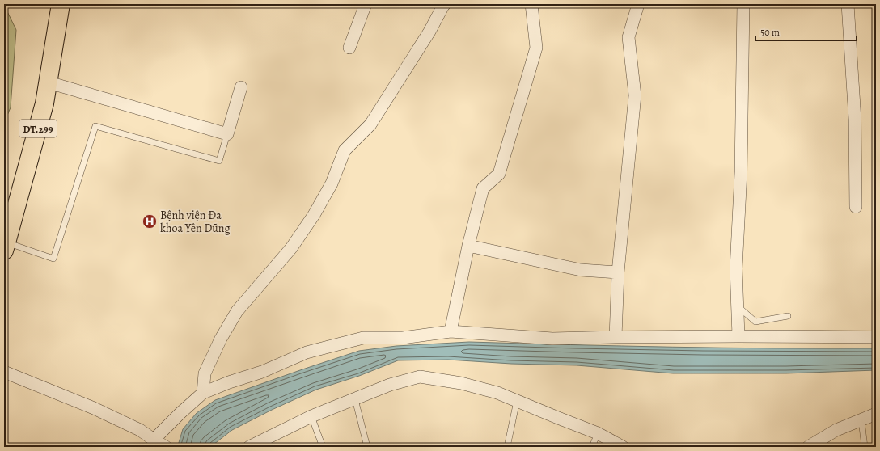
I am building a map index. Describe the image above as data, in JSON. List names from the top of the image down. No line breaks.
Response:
{"streets":{"main road":["ĐT.299"]},"places":{"hospital":["Bệnh viện Đa khoa Yên Dũng"]},"scale_bar":"50 m"}
